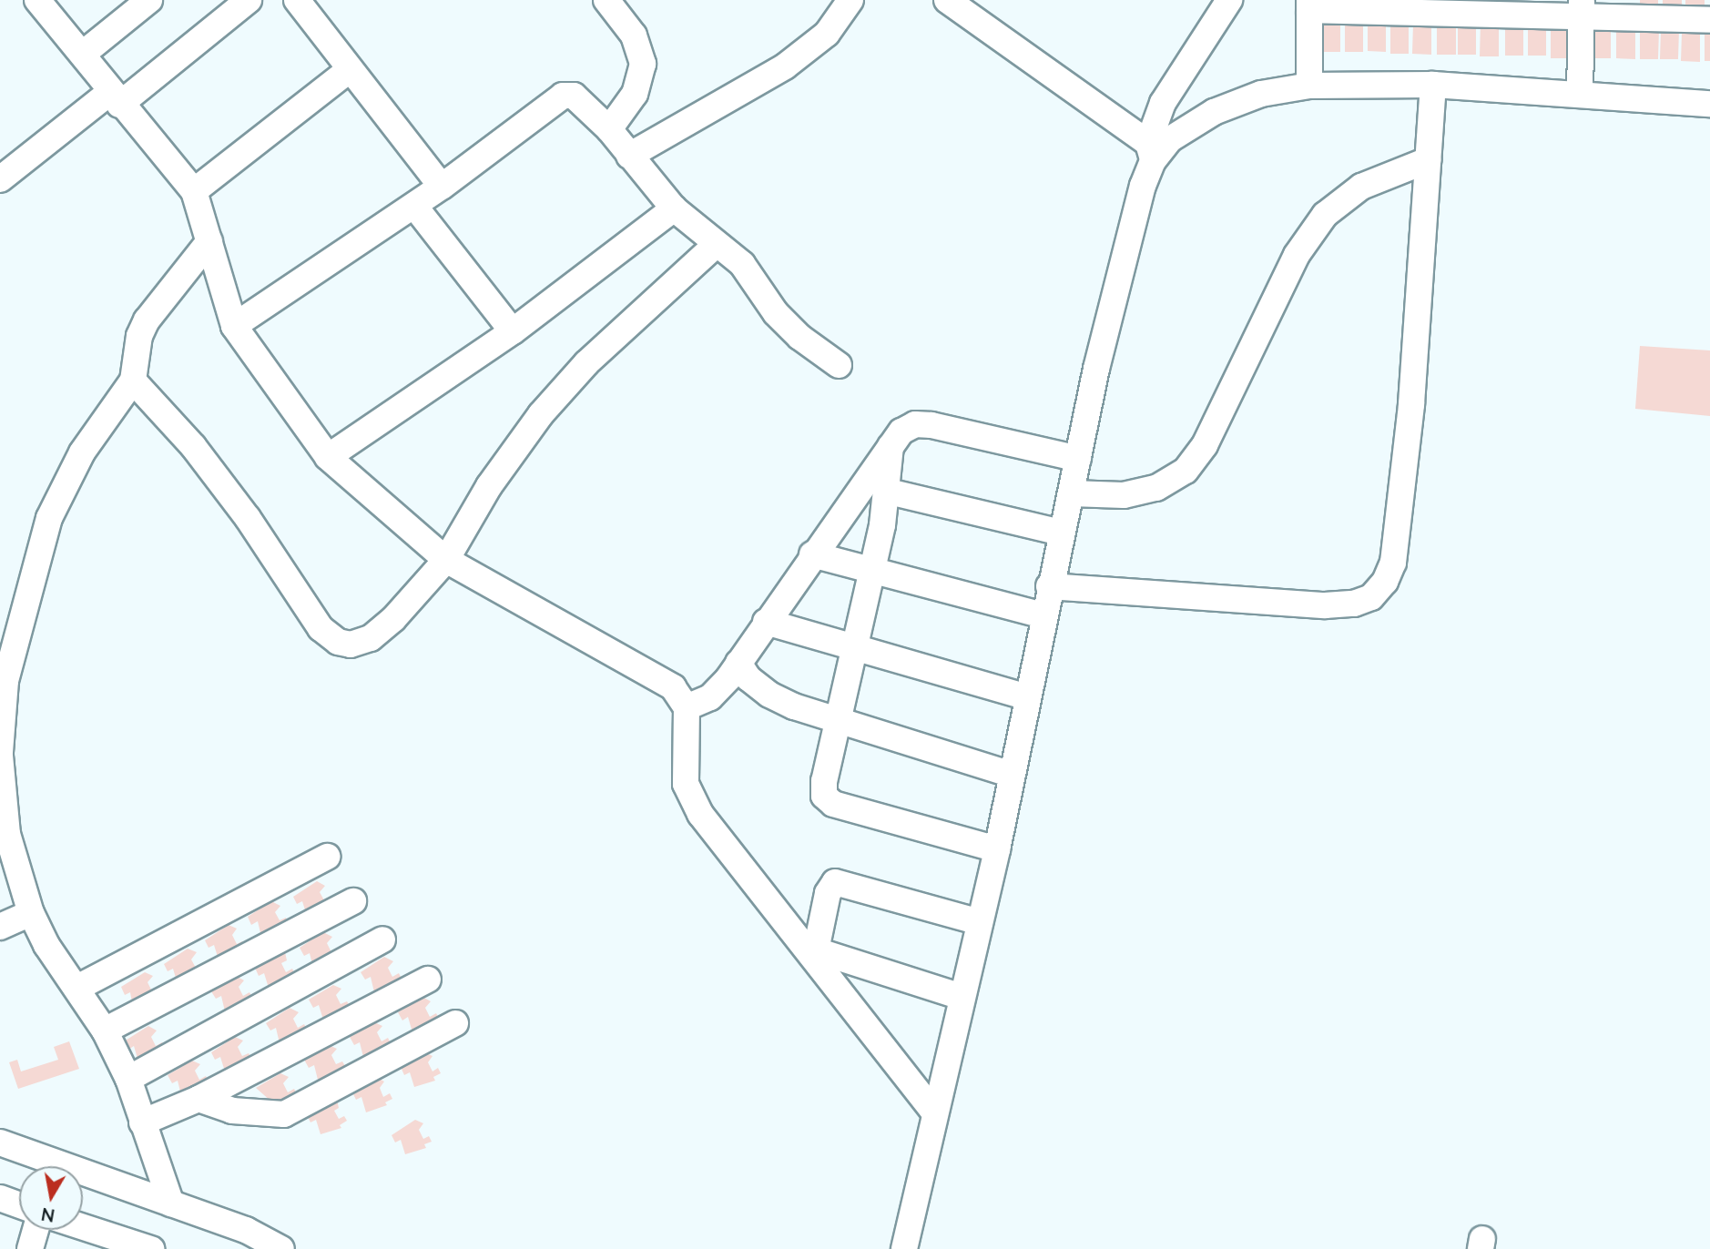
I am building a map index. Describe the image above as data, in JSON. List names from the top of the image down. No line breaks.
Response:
{"north":"bottom"}
